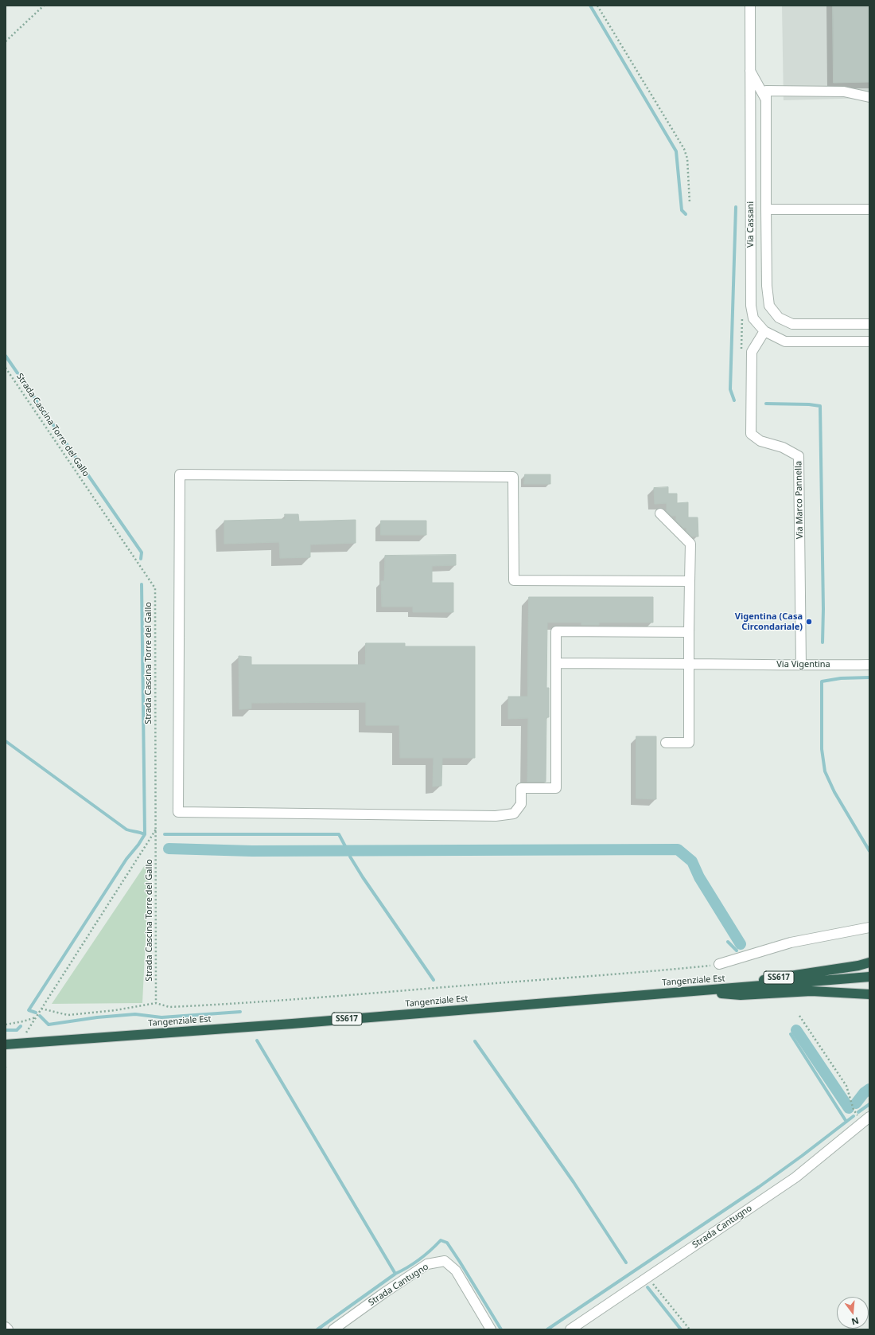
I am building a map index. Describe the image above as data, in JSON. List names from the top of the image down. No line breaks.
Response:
{"streets":{"highway":["SS617","Tangenziale Est"],"street":["Via Cassani","Via Marco Pannella","Via Vigentina","Strada Cantugno"],"path":["Strada Cascina Torre del Gallo"]},"crossings":[["Via Cassani","Via Marco Pannella"],["Via Marco Pannella","Via Vigentina"],["SS617","Tangenziale Est"]],"places":["Vigentina (Casa Circondariale)"],"north":"bottom"}
